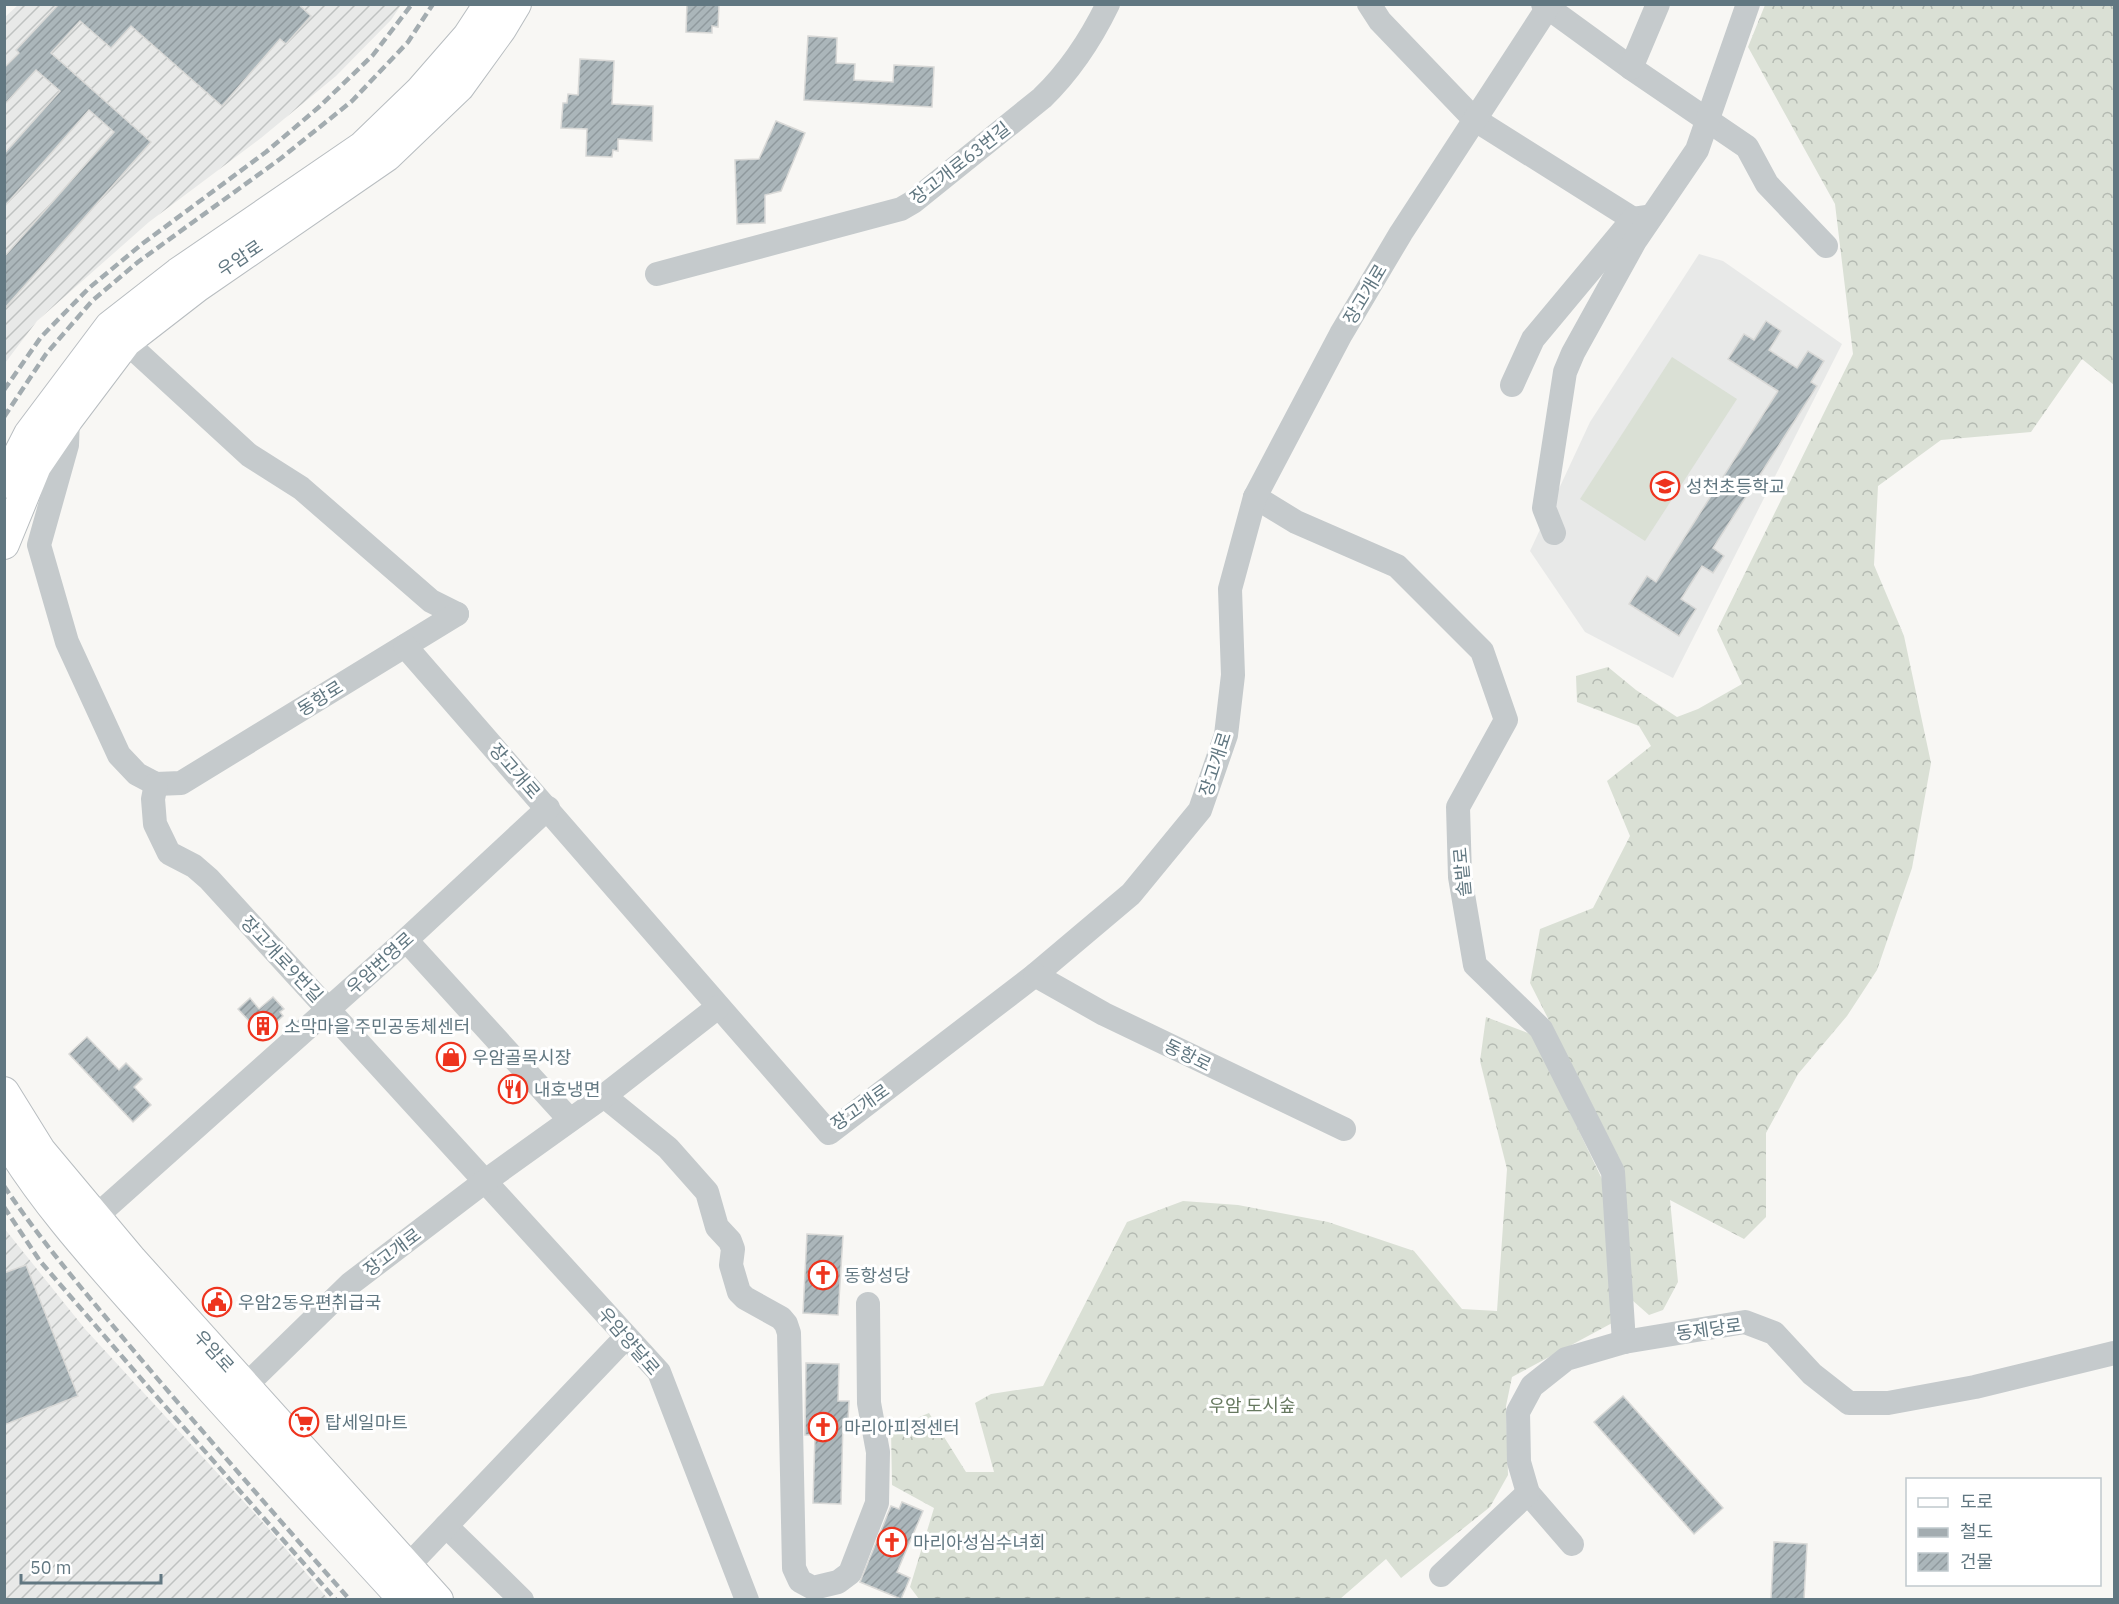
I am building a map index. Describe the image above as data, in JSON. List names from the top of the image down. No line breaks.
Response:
{"streets":{"main road":["우암로"],"street":["장고개로63번길","장고개로","동항로","솔밭로","장고개로9번길","우암번영로","동제당로","우암양달로"]},"crossings":[["우암로","장고개로"],["우암로","동항로"],["우암로","우암번영로"],["장고개로","동항로"],["장고개로","솔밭로"],["장고개로","장고개로9번길"],["장고개로","우암번영로"],["장고개로","우암양달로"],["동항로","장고개로9번길"],["솔밭로","동제당로"],["장고개로9번길","우암번영로"],["장고개로9번길","우암양달로"]],"parks":["우암 도시숲"],"places":{"school or university":["성천초등학교"],"building":["소막마을 주민공동체센터"],"shop":["우암골목시장"],"restaurant":["내호냉면"],"church":["동항성당","마리아피정센터","마리아성심수녀회"],"public building":["우암2동우편취급국"],"supermarket":["탑세일마트"]},"legend":["도로","철도","건물"],"scale_bar":"50 m"}
